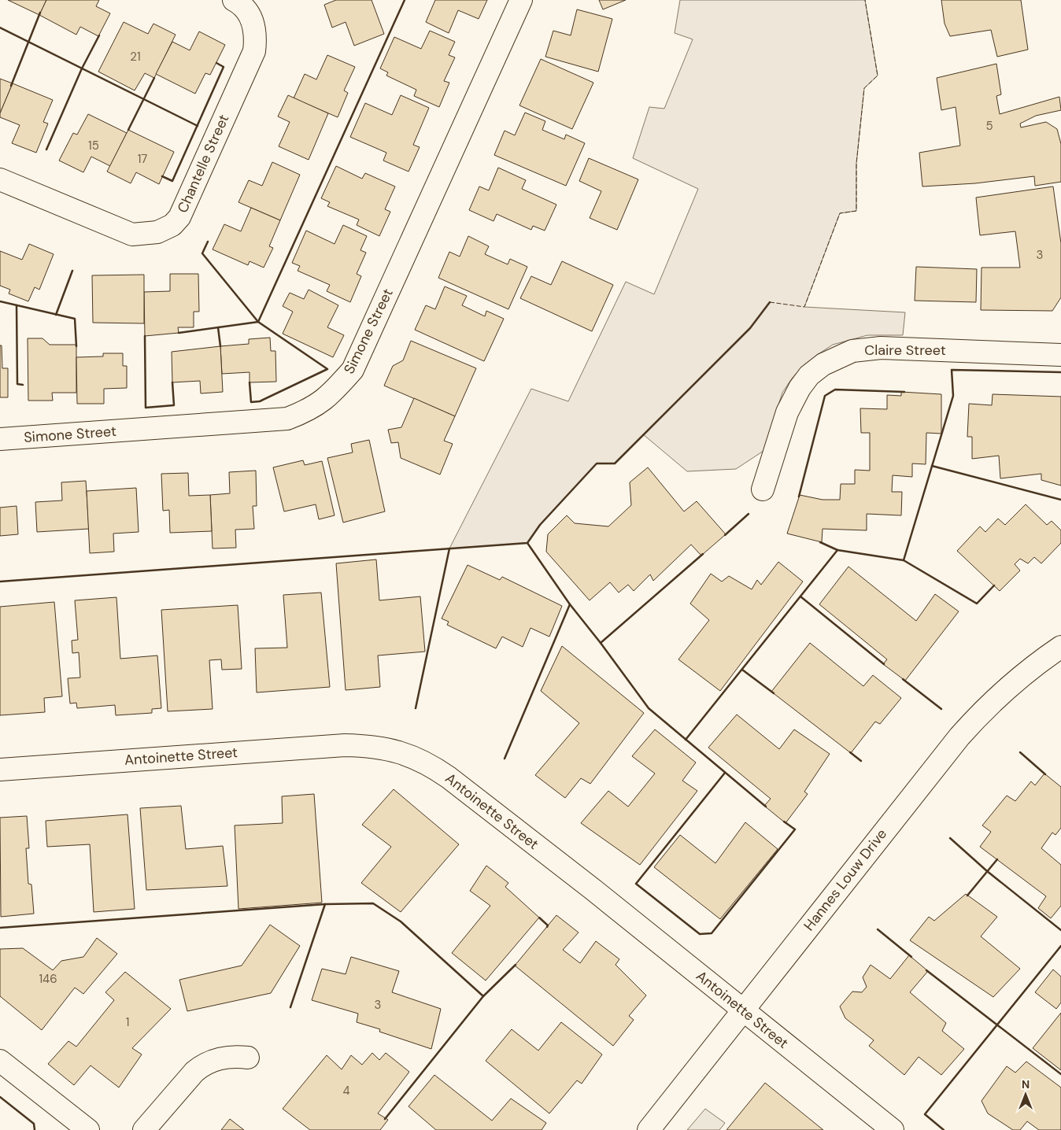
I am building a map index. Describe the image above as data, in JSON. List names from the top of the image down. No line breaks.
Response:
{"streets":{"street":["Chantelle Street","Simone Street","Claire Street","Antoinette Street","Hannes Louw Drive"]},"crossings":[["Antoinette Street","Hannes Louw Drive"]],"house_numbers":["21","5","15","17","3","146","3","1","4"],"north":"top"}
